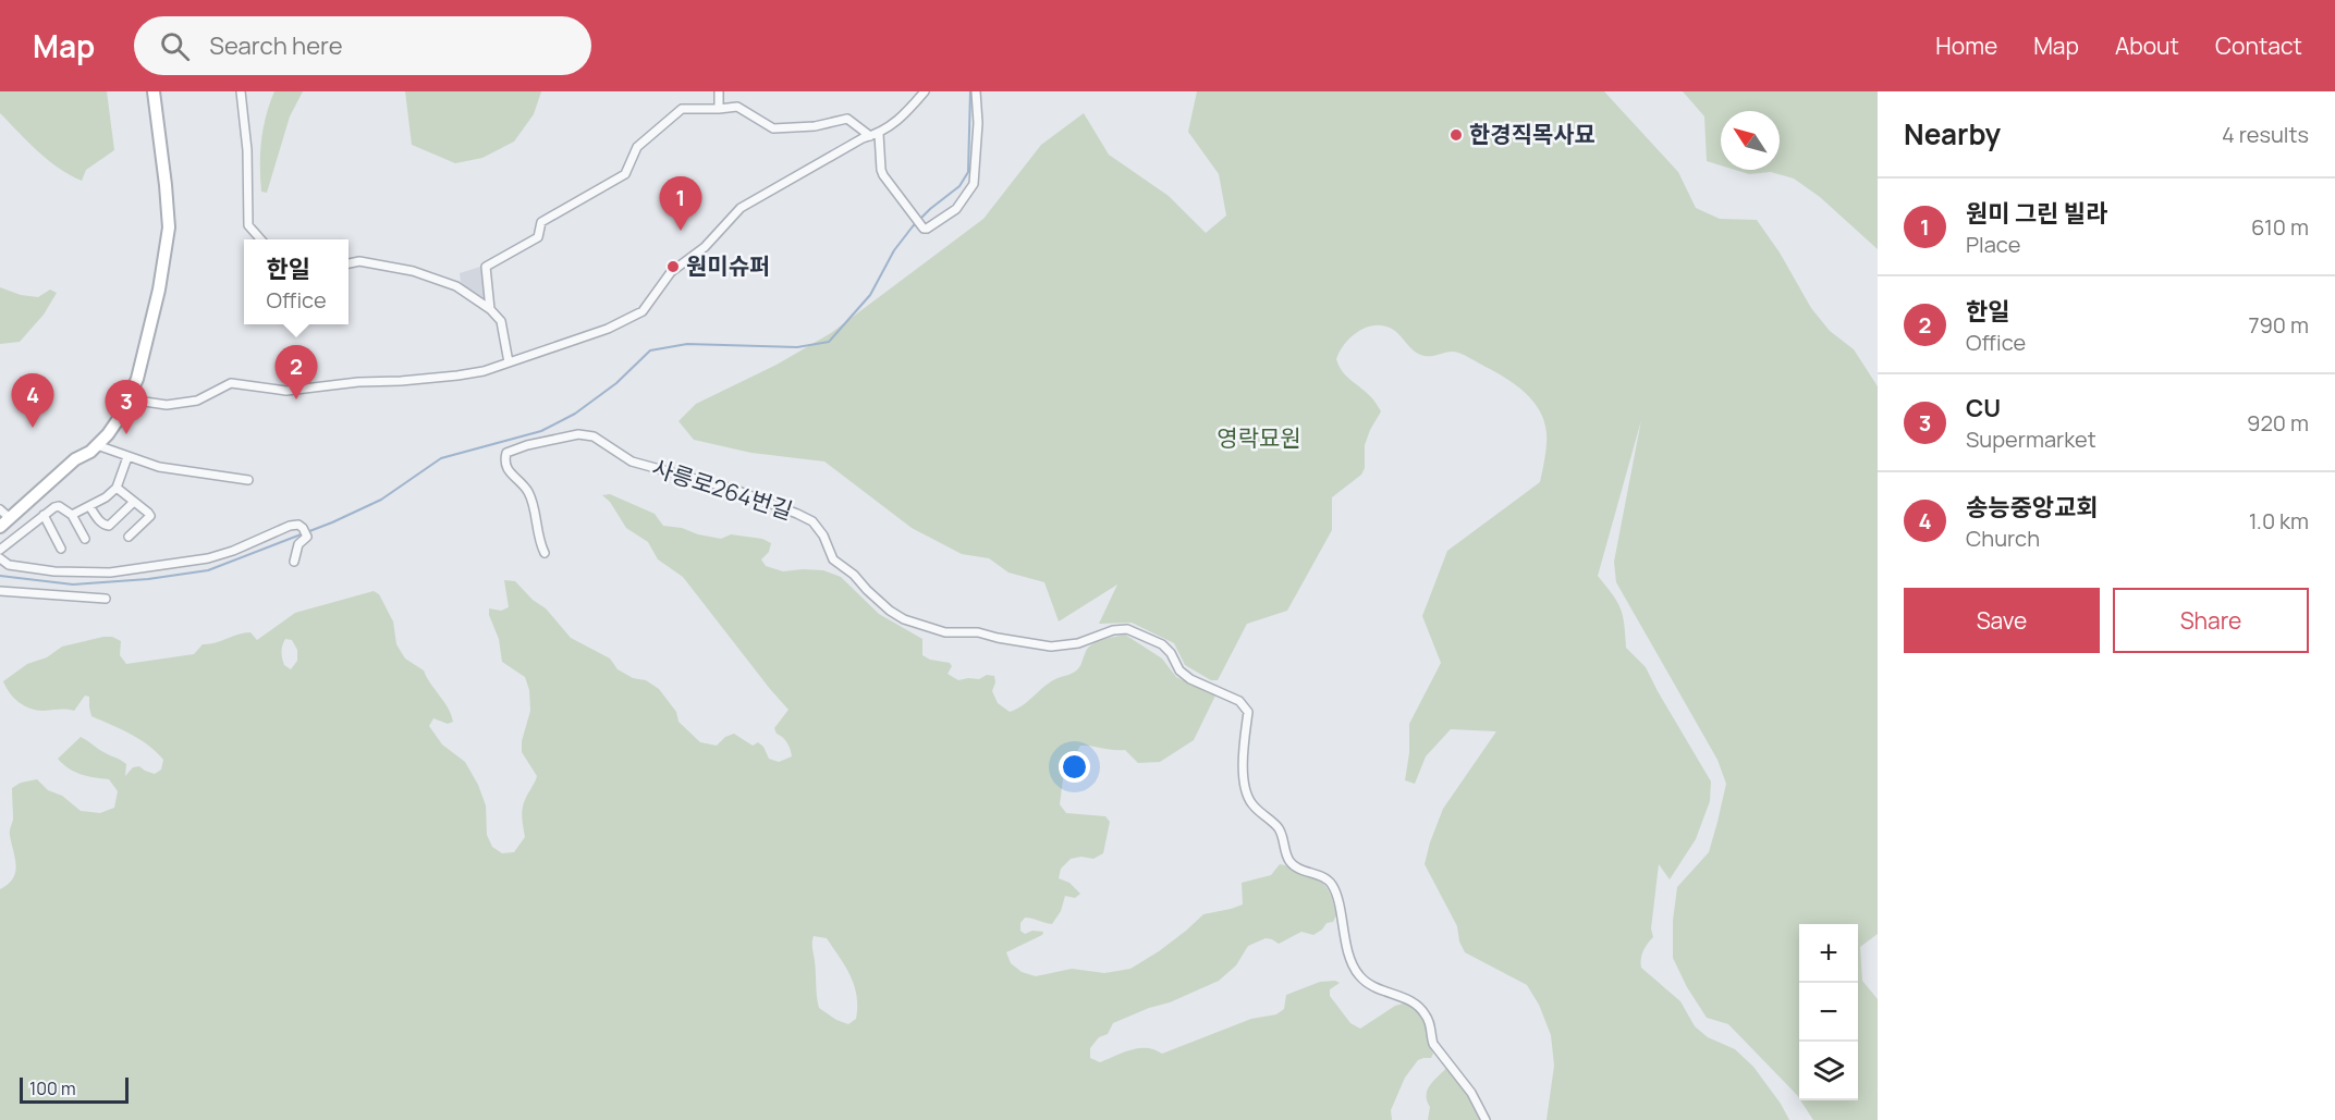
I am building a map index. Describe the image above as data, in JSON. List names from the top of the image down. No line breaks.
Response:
{"streets":{"street":["사릉로264번길"]},"parks":["영락묘원"],"places":["한경직목사묘","원미슈퍼"],"scale_bar":"100 m","north":"top left","page":{"header":"Map","search":"Search here","nav":["Home","Map","About","Contact"],"heading":["Nearby","4 results"],"pins":["1","2","4","3"],"list":[{"mark":"1","name":"원미 그린 빌라","note":"Place","value":"610 m"},{"mark":"2","name":"한일","note":"Office","value":"790 m"},{"mark":"3","name":"CU","note":"Supermarket","value":"920 m"},{"mark":"4","name":"송능중앙교회","note":"Church","value":"1.0 km"}],"popup":["한일","Office"],"buttons":["Save","Share"],"map_buttons":["+","−"],"scale":"100 m"}}
